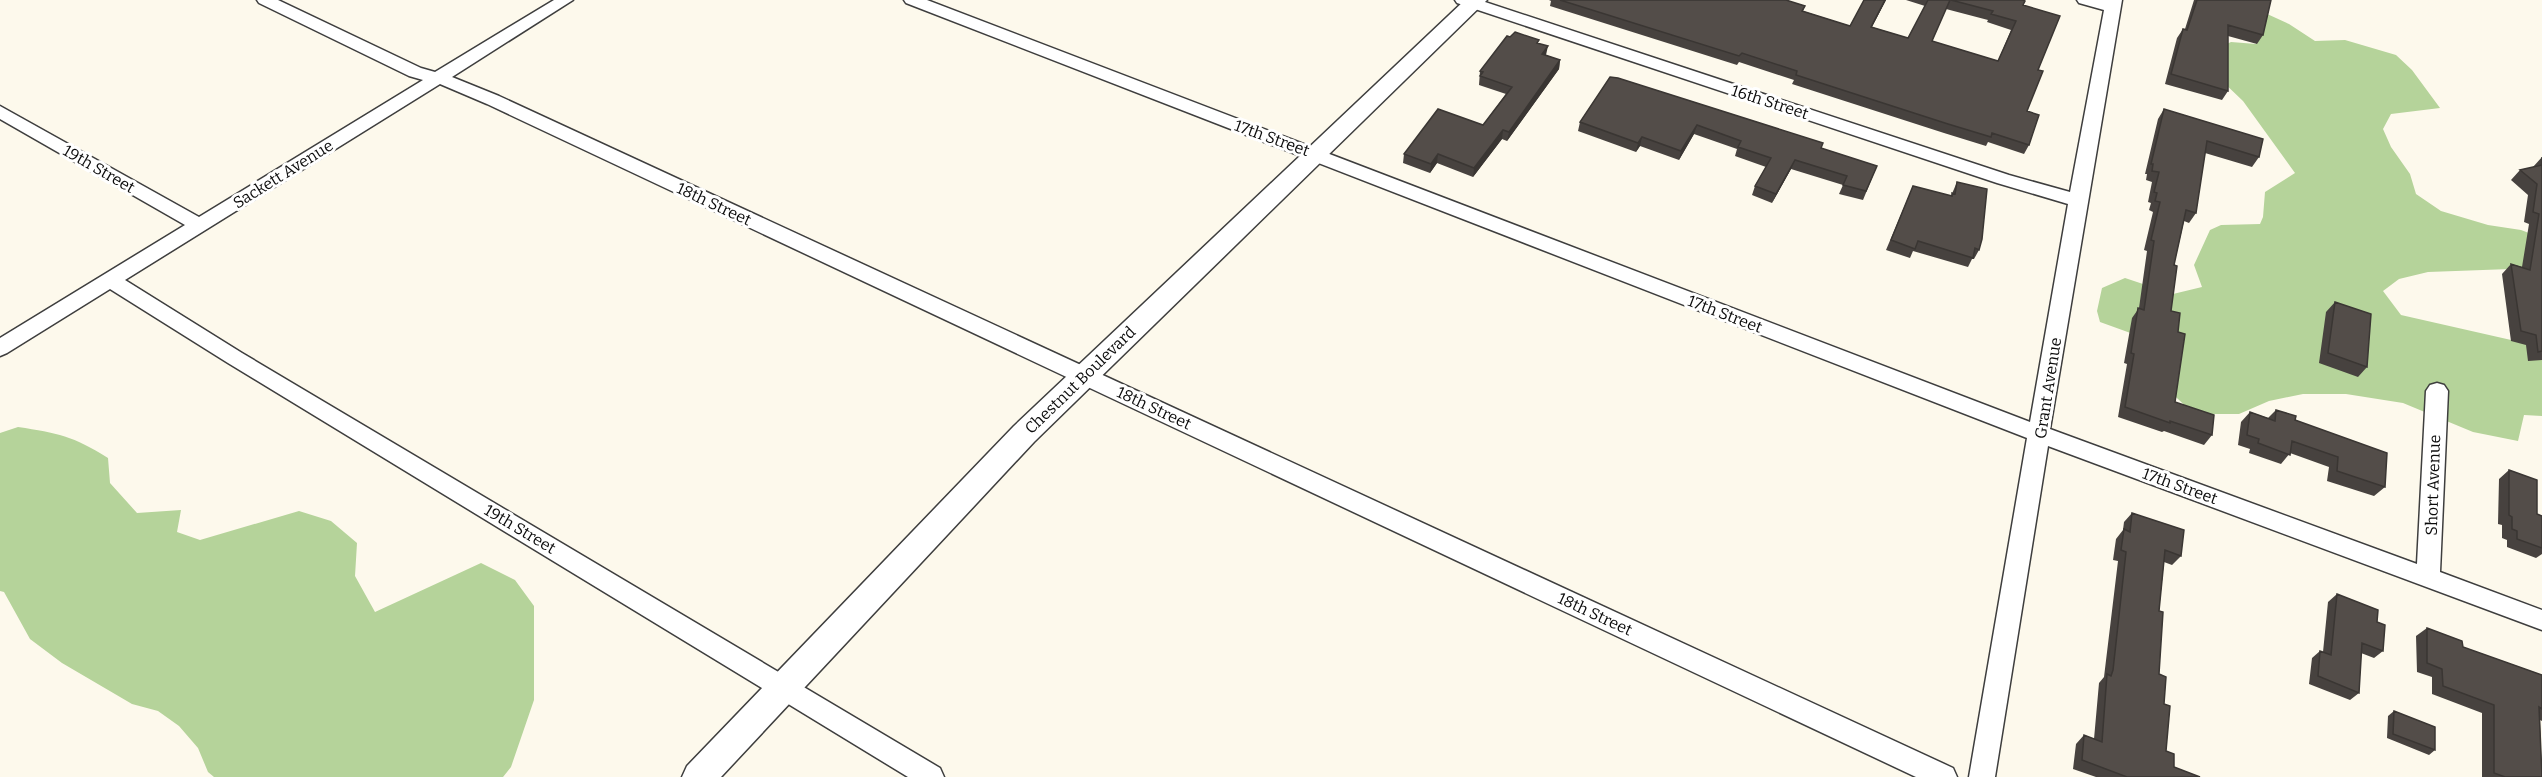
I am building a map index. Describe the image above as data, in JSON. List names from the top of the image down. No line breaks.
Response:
{"streets":{"street":["16th Street","17th Street","19th Street","Sackett Avenue","18th Street","Chestnut Boulevard","Grant Avenue","Short Avenue"]},"crossings":[["16th Street","Chestnut Boulevard"],["16th Street","Grant Avenue"],["17th Street","Chestnut Boulevard"],["17th Street","Grant Avenue"],["17th Street","Short Avenue"],["19th Street","Sackett Avenue"],["19th Street","Chestnut Boulevard"],["Sackett Avenue","18th Street"],["18th Street","Chestnut Boulevard"]]}
